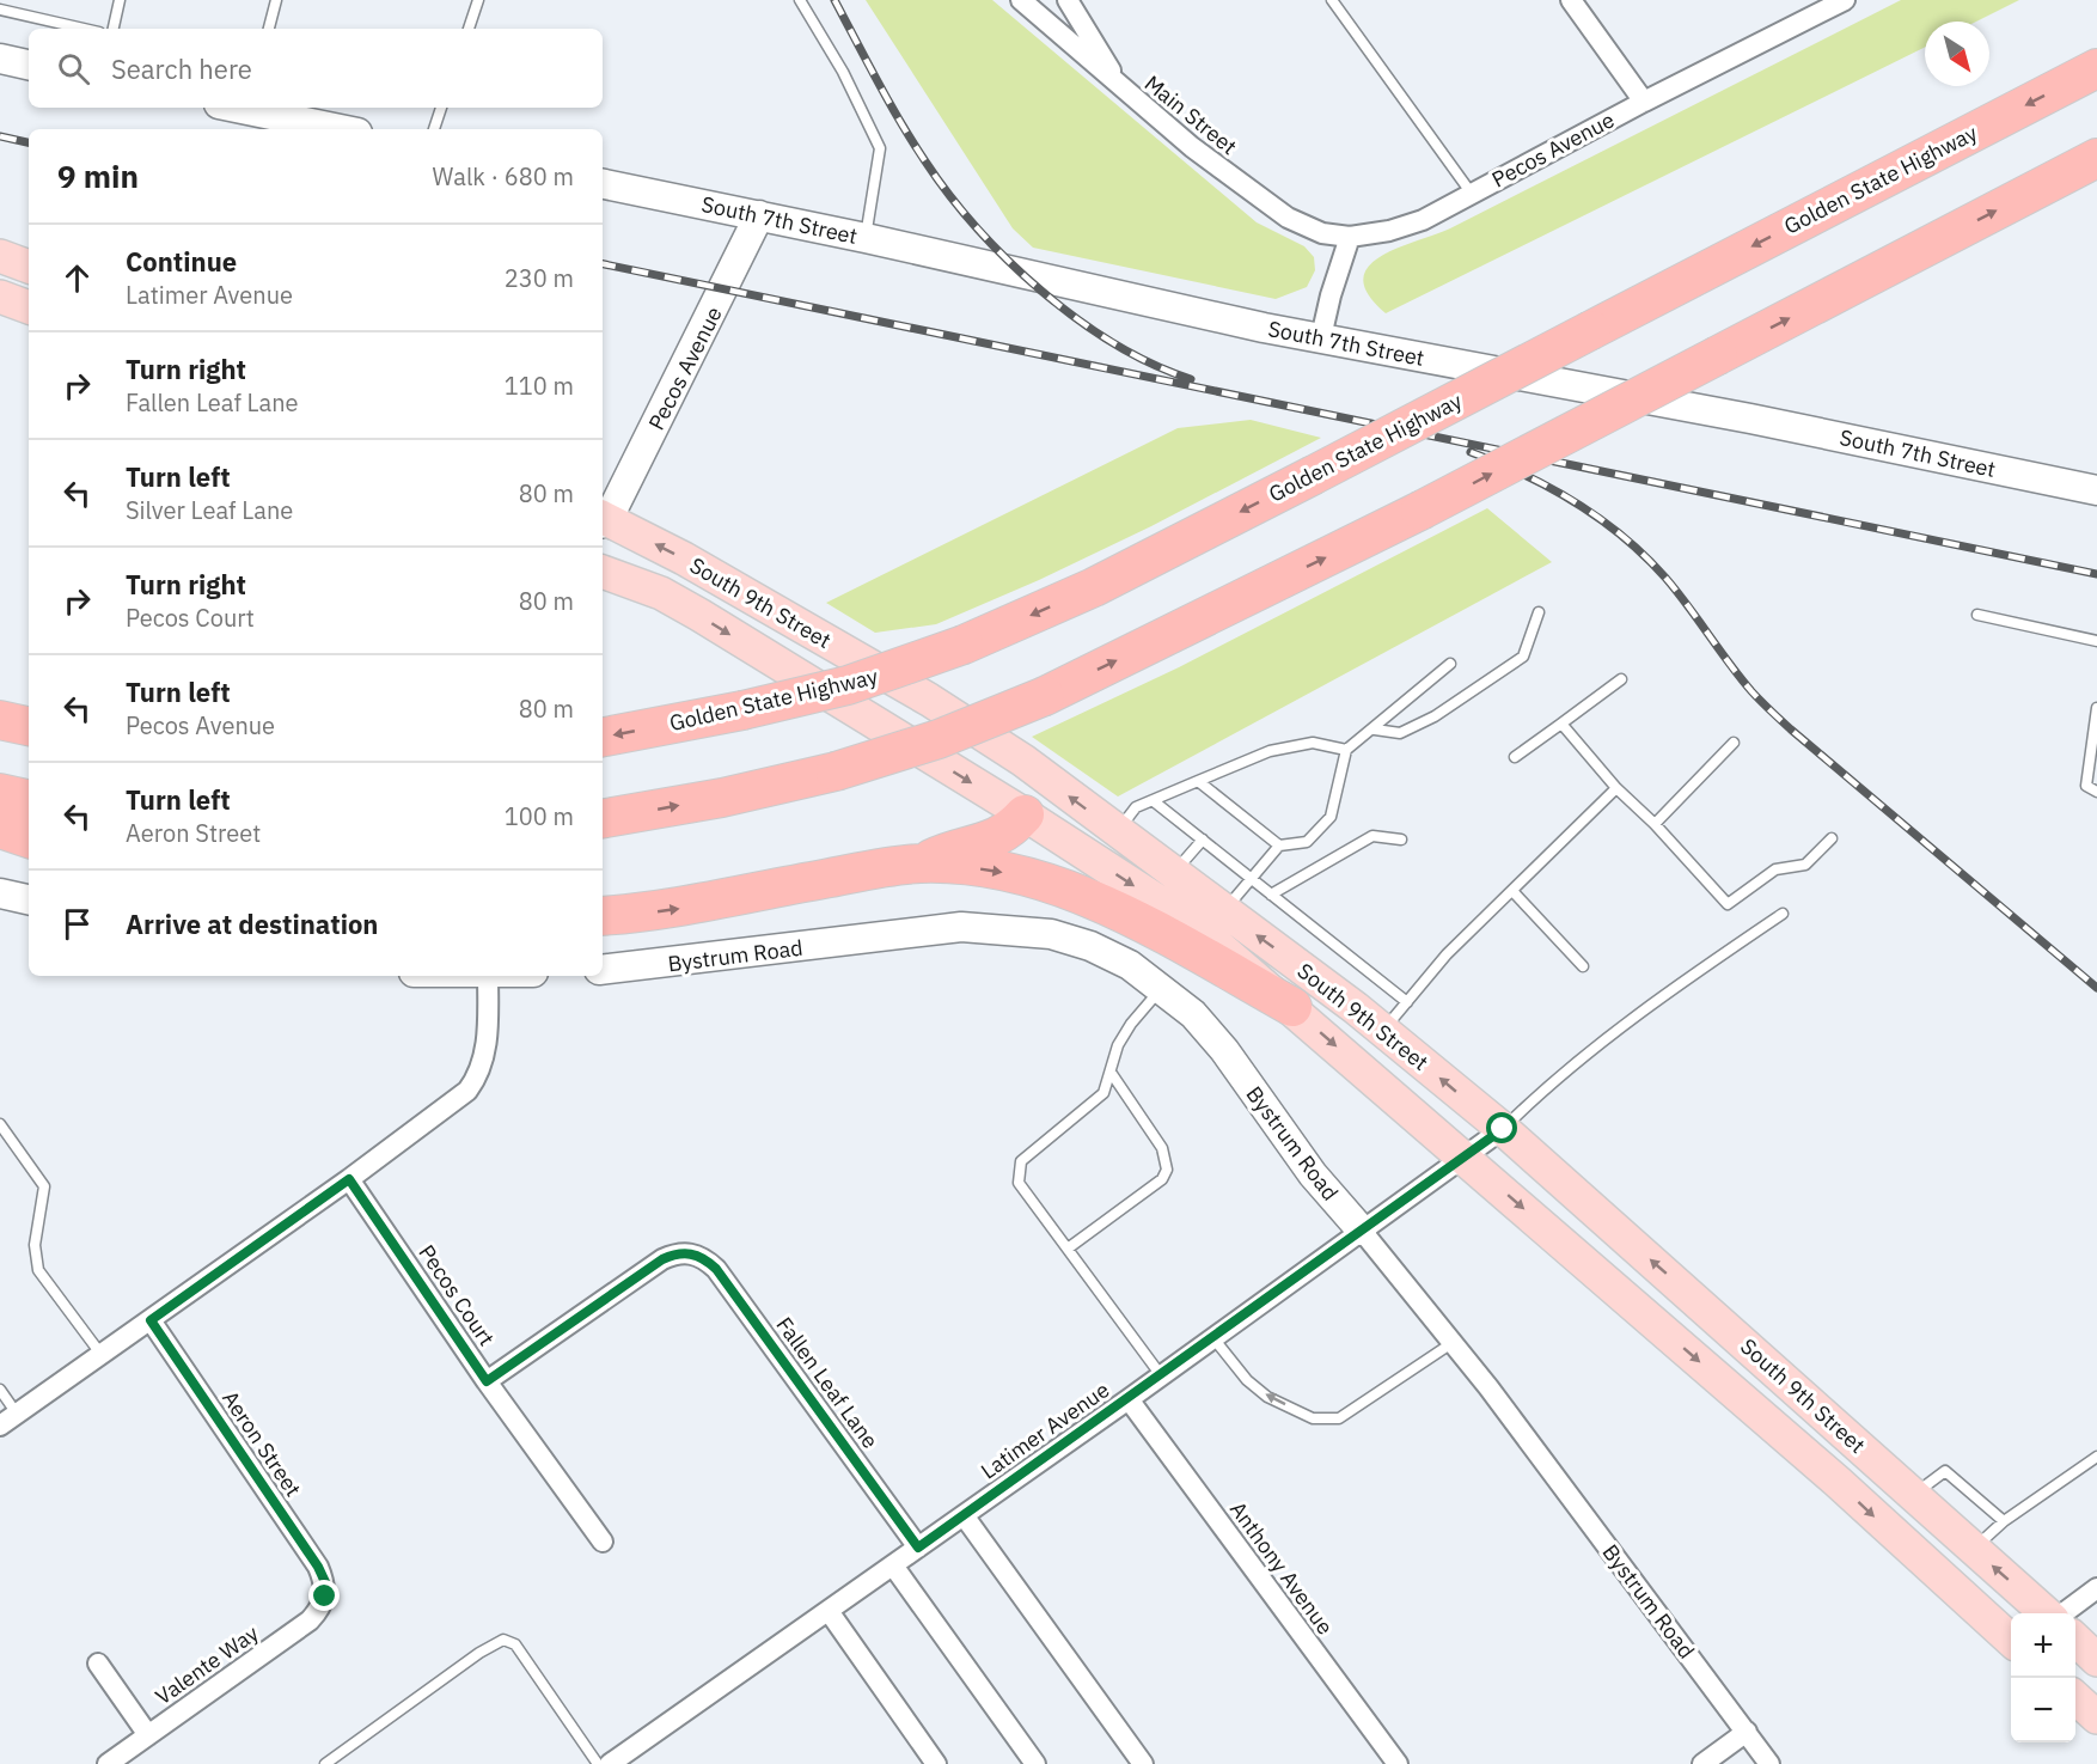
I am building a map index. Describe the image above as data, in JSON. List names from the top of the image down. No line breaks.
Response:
{"streets":{"highway":["Golden State Highway"],"main road":["South 9th Street"],"street":["Main Street","Pecos Avenue","South 7th Street","Bystrum Road","Pecos Court","Fallen Leaf Lane","Latimer Avenue","Aeron Street","Anthony Avenue","Valente Way"]},"crossings":[["Main Street","Pecos Avenue"],["Pecos Avenue","South 7th Street"],["South 9th Street","Latimer Avenue"],["Bystrum Road","Latimer Avenue"],["Pecos Court","Fallen Leaf Lane"],["Fallen Leaf Lane","Latimer Avenue"],["Latimer Avenue","Anthony Avenue"],["Aeron Street","Valente Way"]],"north":"bottom right","page":{"search":"Search here","heading":["9 min","Walk · 680 m"],"list":[["Continue","Latimer Avenue","230 m"],["Turn right","Fallen Leaf Lane","110 m"],["Turn left","Silver Leaf Lane","80 m"],["Turn right","Pecos Court","80 m"],["Turn left","Pecos Avenue","80 m"],["Turn left","Aeron Street","100 m"],"Arrive at destination"],"map_buttons":["+","−"]}}
